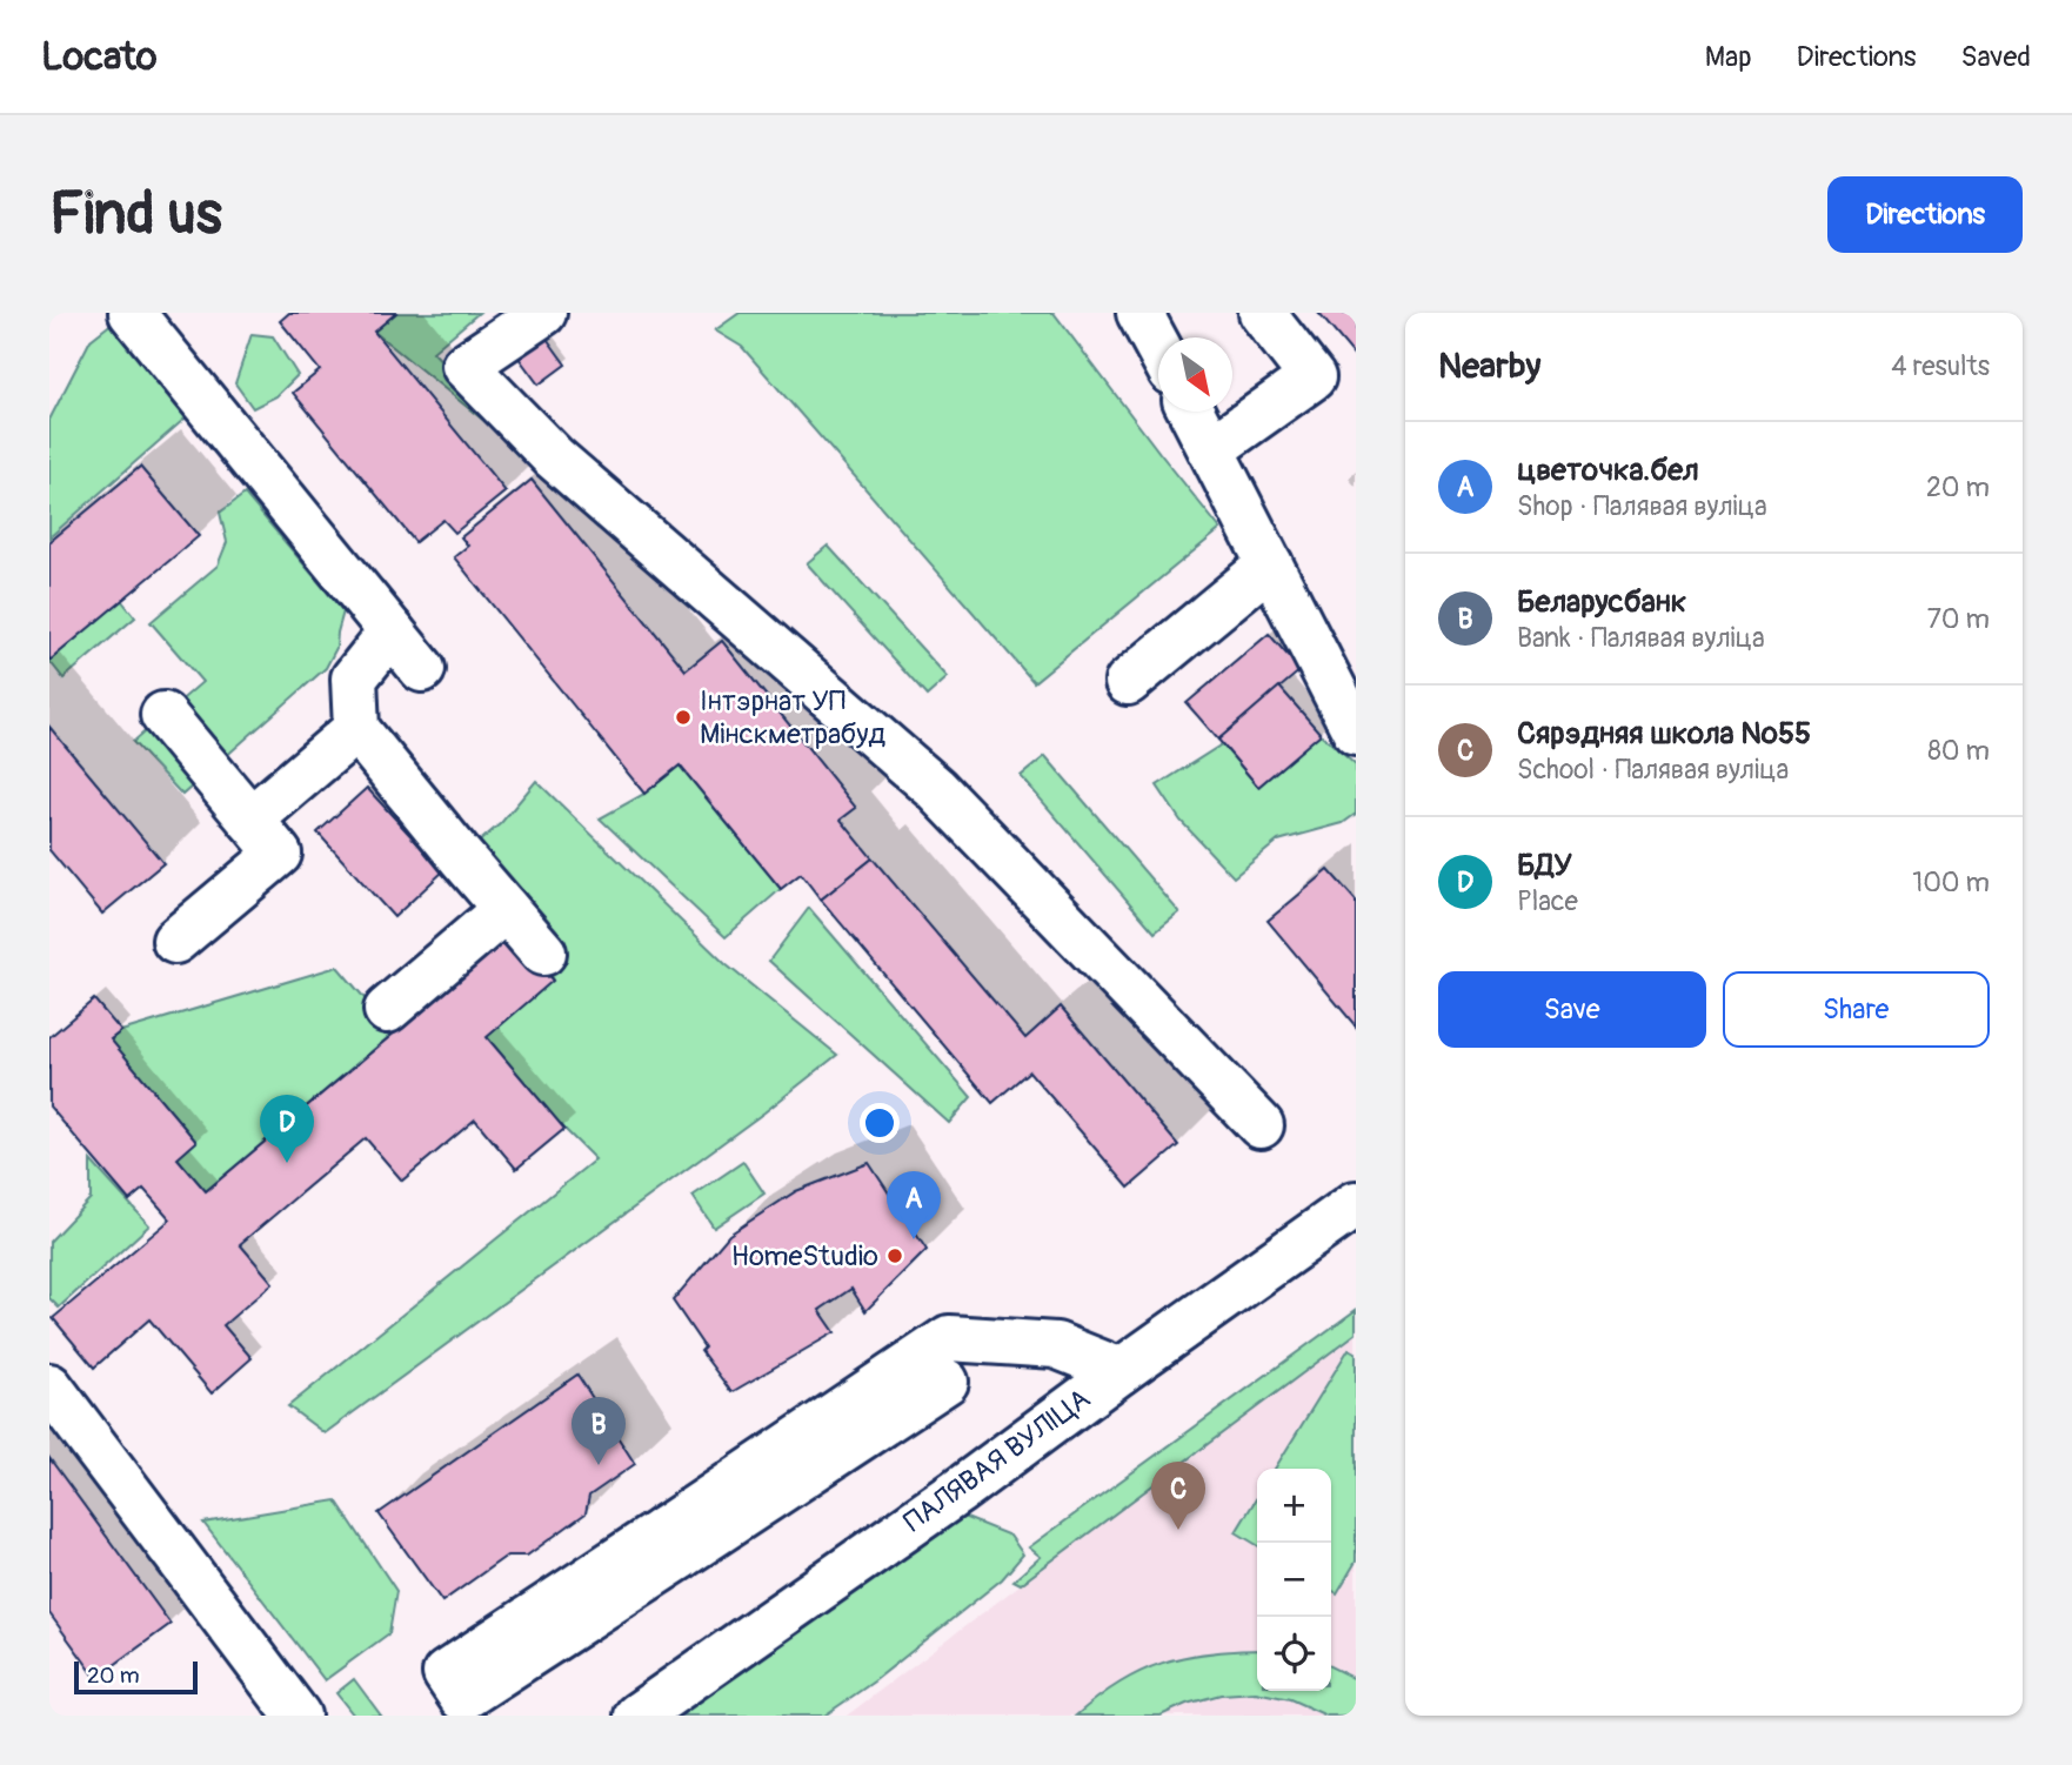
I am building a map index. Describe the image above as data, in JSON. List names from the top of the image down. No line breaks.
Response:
{"streets":{"street":["ПАЛЯВАЯ ВУЛІЦА"]},"places":["Інтэрнат УП Мінскметрабуд","HomeStudio"],"scale_bar":"20 m","north":"bottom right","page":{"header":"Locato","nav":["Map","Directions","Saved"],"buttons":["Directions",["Save","Share"]],"title":"Find us","heading":["Nearby","4 results"],"list":[{"mark":"A","name":"цветочка.бел","note":"Shop · Палявая вуліца","value":"20 m"},{"mark":"B","name":"Беларусбанк","note":"Bank · Палявая вуліца","value":"70 m"},{"mark":"C","name":"Сярэдняя школа №55","note":"School · Палявая вуліца","value":"80 m"},{"mark":"D","name":"БДУ","note":"Place","value":"100 m"}],"pins":["D","A","B","C"],"map_buttons":["+","−"],"scale":"20 m"}}
